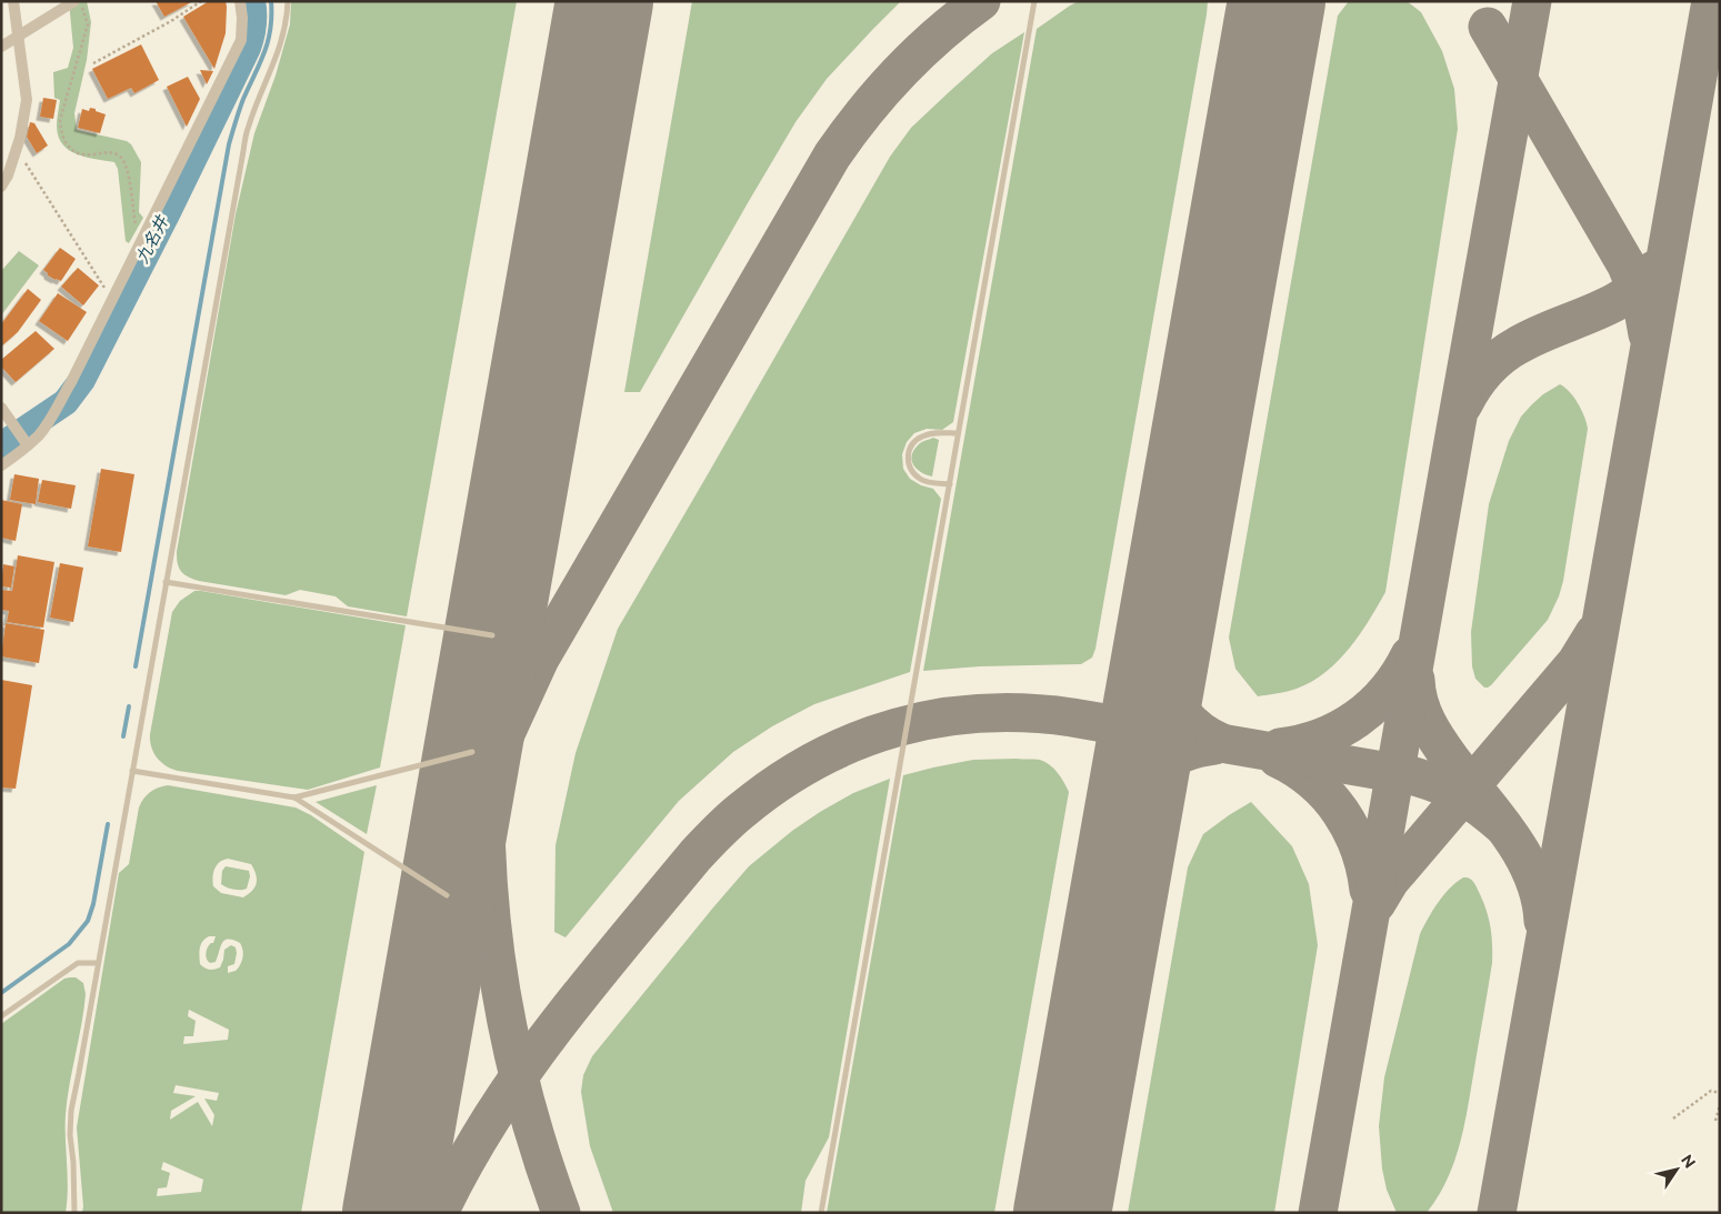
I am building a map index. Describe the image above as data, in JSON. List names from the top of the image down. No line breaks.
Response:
{"water":["九名井"],"north":"top right"}
